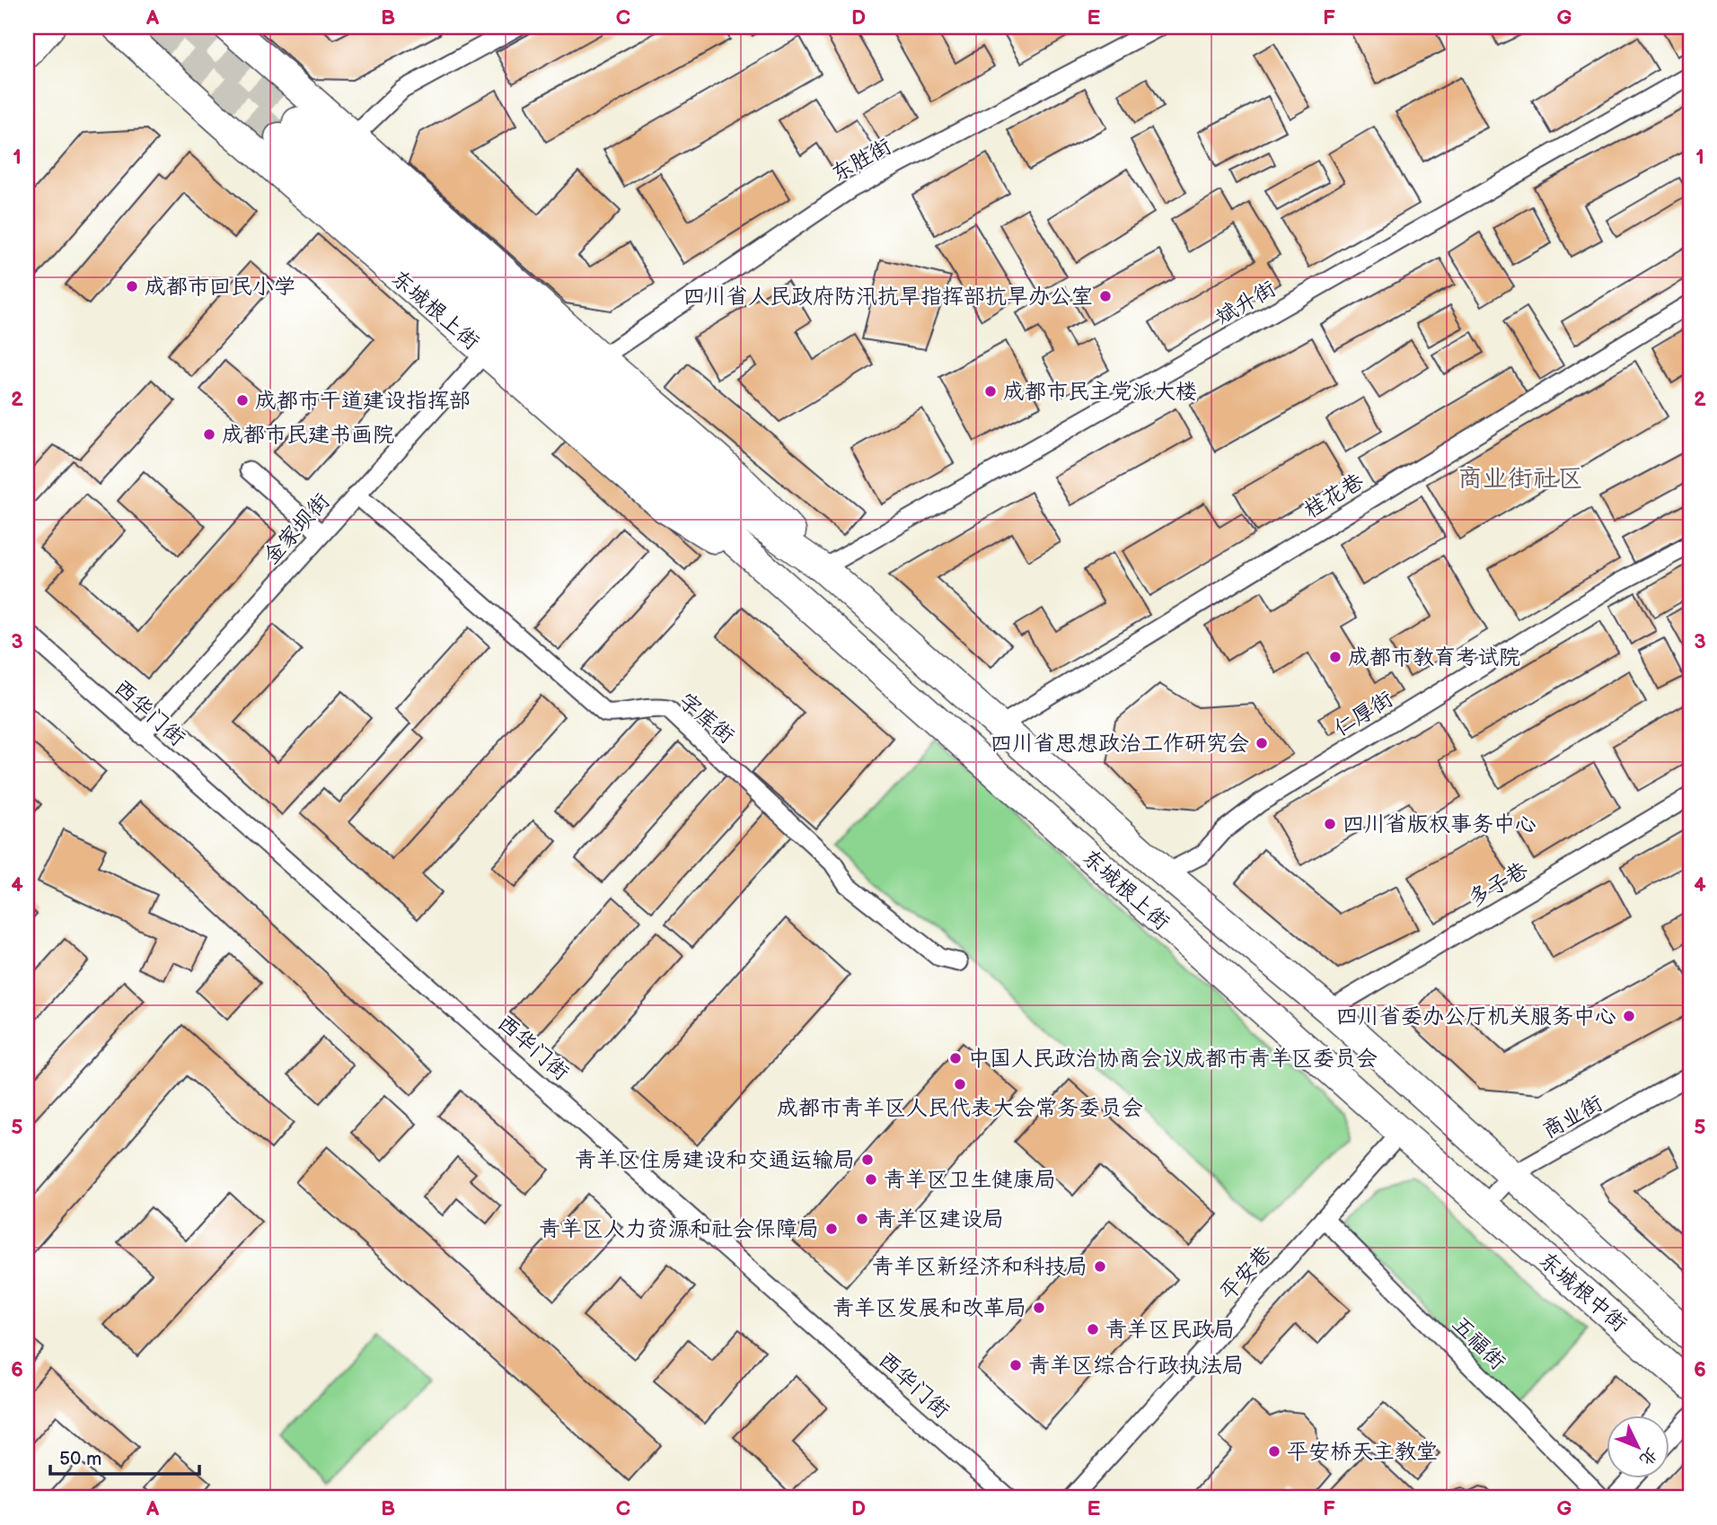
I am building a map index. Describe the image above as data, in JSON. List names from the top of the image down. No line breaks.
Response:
{"streets":{"main road":["东城根上街","东城根中街"],"street":["东胜街","斌升街","桂花巷","金家坝街","西华门街","仁厚街","字库街","多子巷","商业街","平安巷","五福街"]},"crossings":[["东胜街","东城根上街"],["斌升街","东城根上街"],["东城根上街","桂花巷"],["东城根上街","金家坝街"],["东城根上街","仁厚街"],["东城根上街","多子巷"],["东城根上街","商业街"],["东城根上街","平安巷"],["东城根上街","东城根中街"],["金家坝街","西华门街"],["金家坝街","字库街"],["商业街","东城根中街"],["平安巷","五福街"]],"districts":["商业街社区"],"places":["成都市回民小学","四川省人民政府防汛抗旱指挥部抗旱办公室","成都市民主党派大楼","成都市干道建设指挥部","成都市民建书画院","成都市教育考试院","四川省思想政治工作研究会","四川省版权事务中心","四川省委办公厅机关服务中心","中国人民政治协商会议成都市青羊区委员会","成都市青羊区人民代表大会常务委员会","青羊区住房建设和交通运输局","青羊区卫生健康局","青羊区建设局","青羊区人力资源和社会保障局","青羊区新经济和科技局","青羊区发展和改革局","青羊区民政局","青羊区综合行政执法局","平安桥天主教堂"],"scale_bar":"50 m","north":"bottom right","grid":{"columns":["A","B","C","D","E","F","G"],"rows":["1","2","3","4","5","6"]}}
